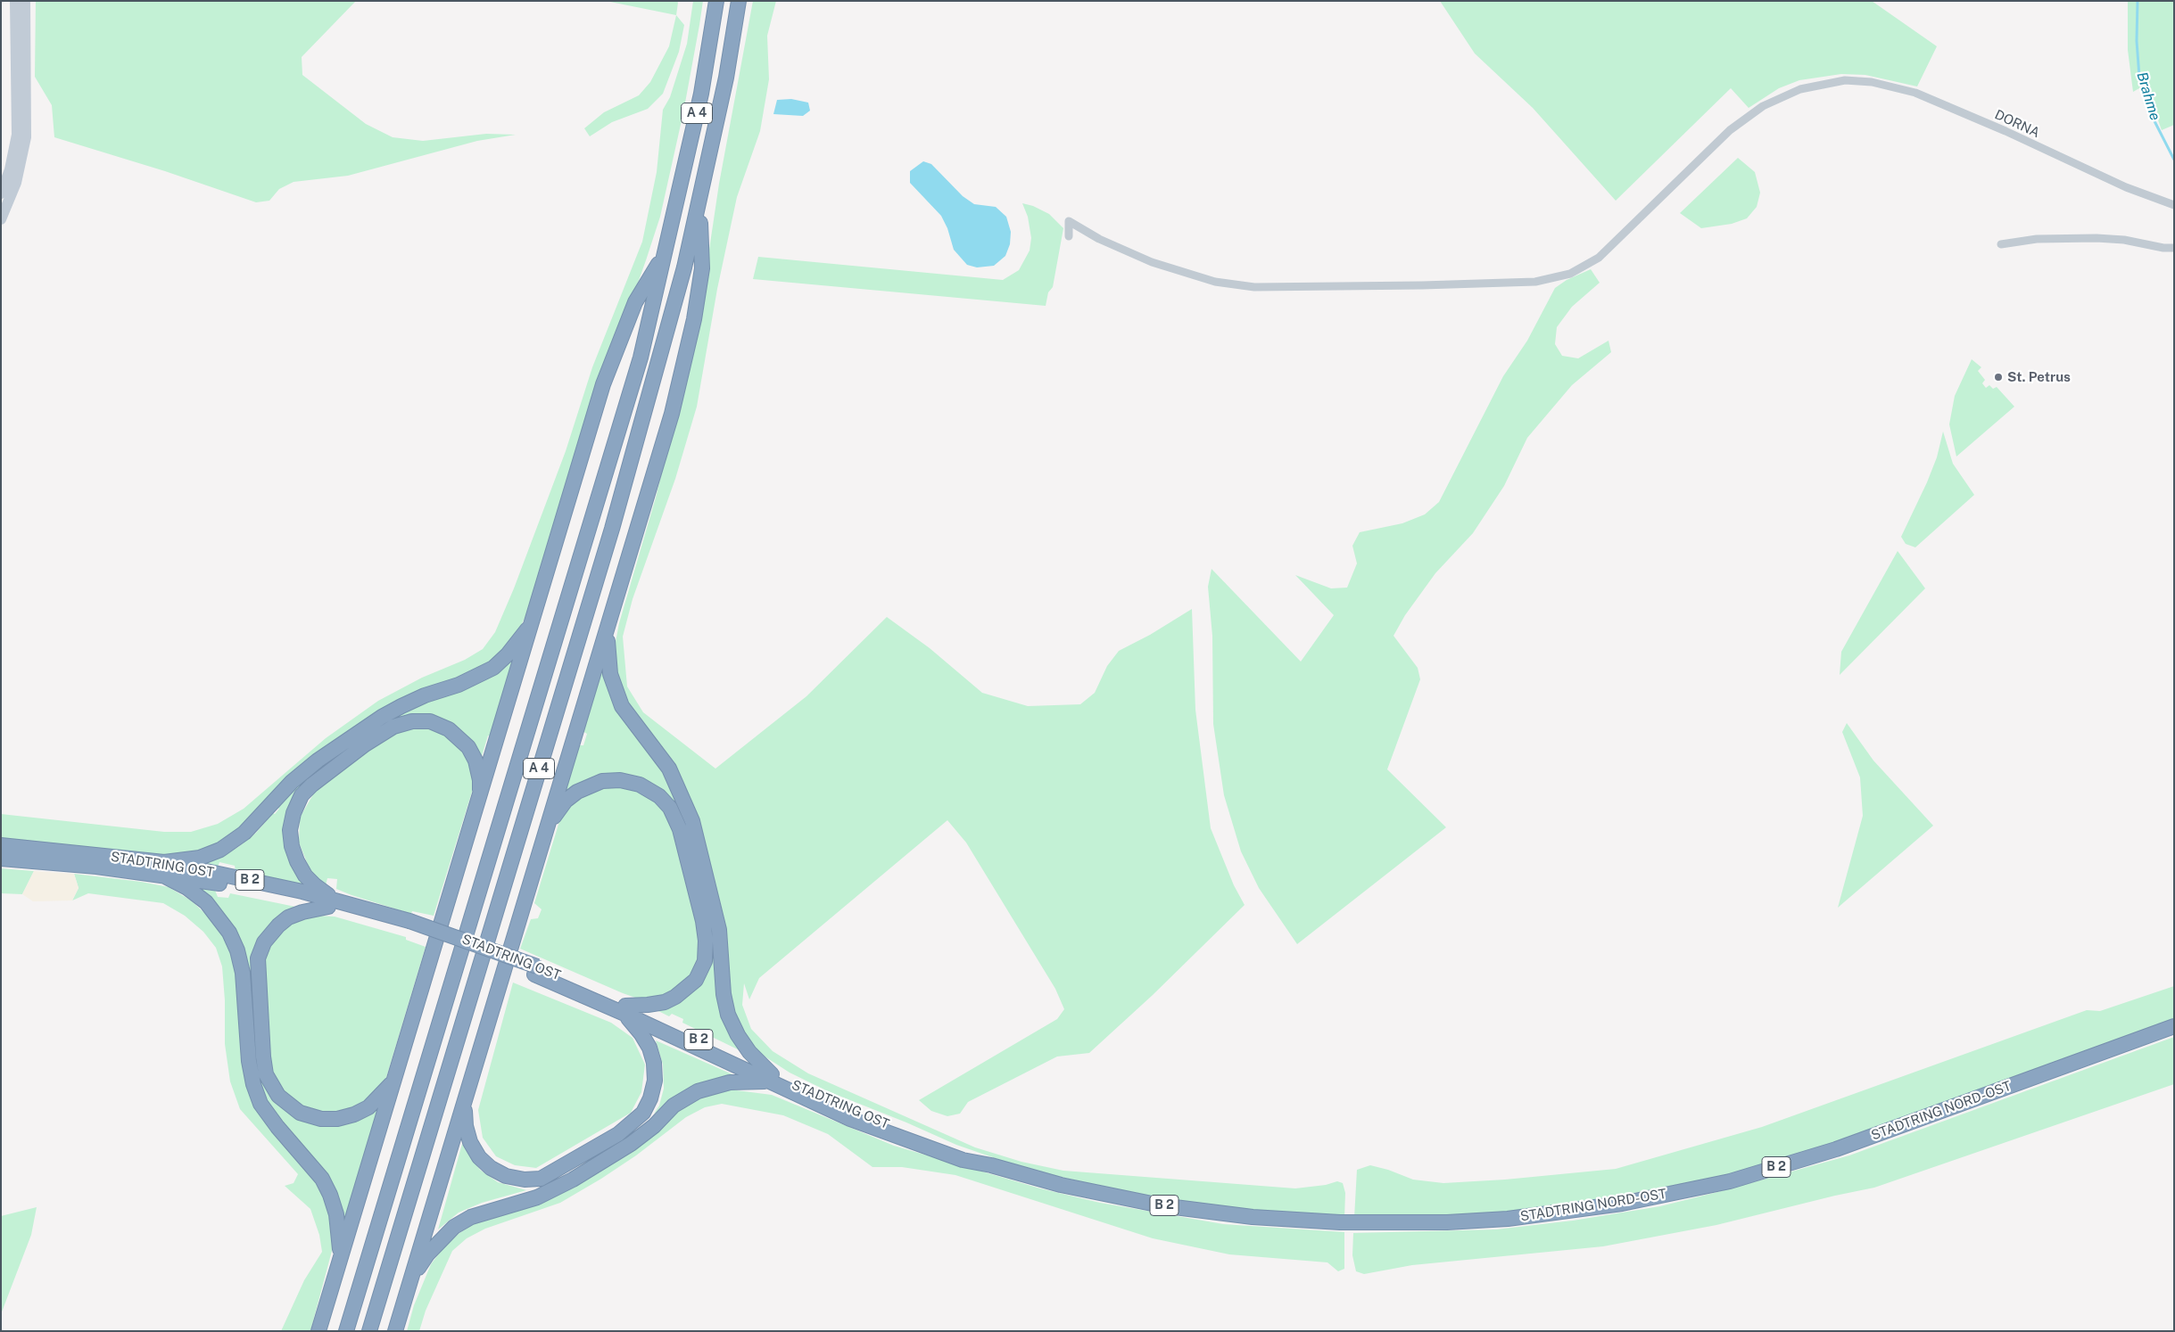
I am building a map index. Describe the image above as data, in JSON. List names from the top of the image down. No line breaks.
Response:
{"streets":{"highway":["A 4","STADTRING OST","B 2","STADTRING NORD-OST"],"street":["DORNA"]},"crossings":[["STADTRING OST","B 2"],["STADTRING OST","STADTRING NORD-OST"]],"water":["Brahme"],"places":["St. Petrus"]}
